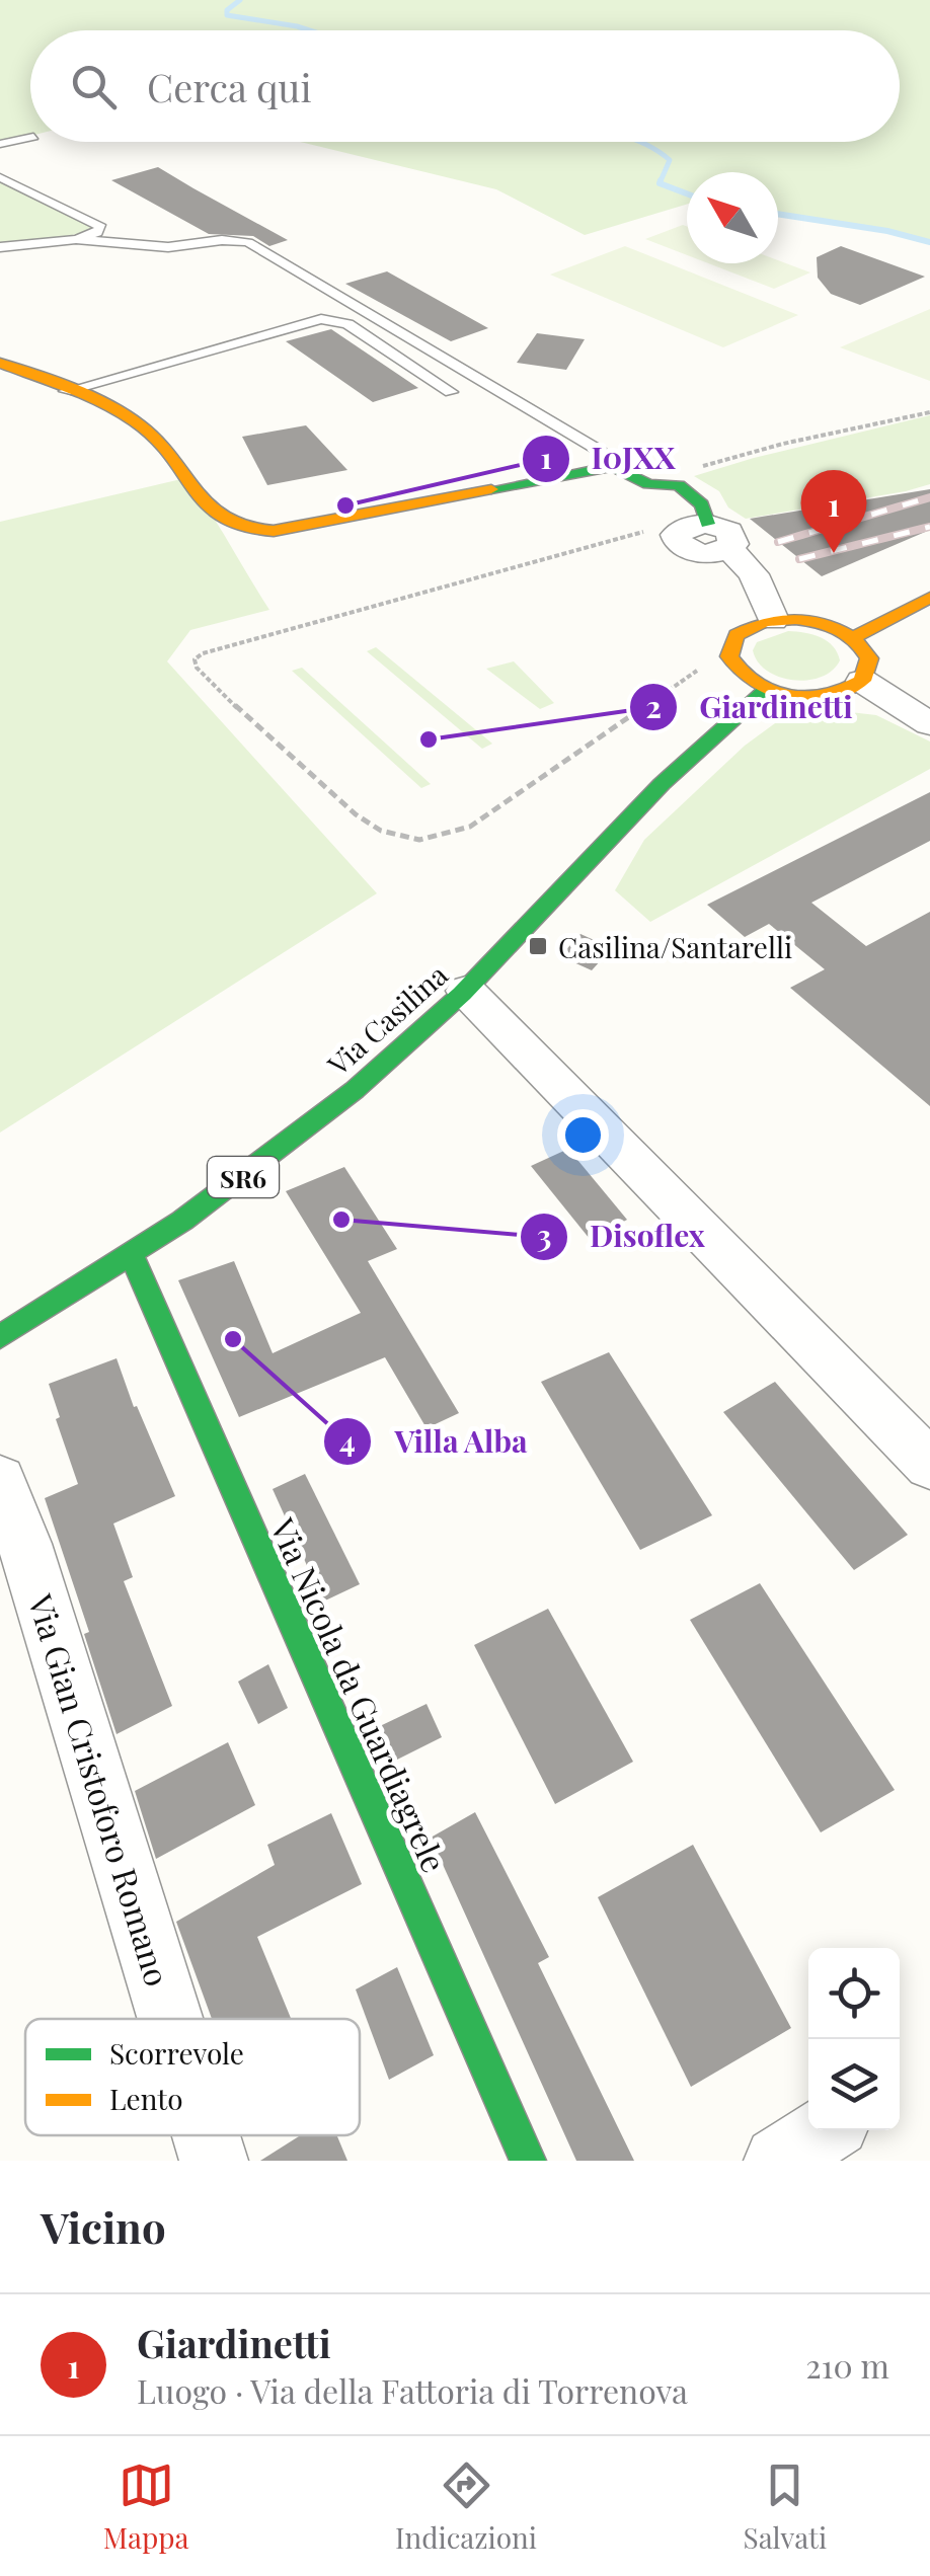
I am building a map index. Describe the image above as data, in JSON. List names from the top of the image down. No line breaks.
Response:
{"streets":{"street":["Via Casilina","SR6","Via Nicola da Guardiagrele","Via Gian Cristoforo Romano"]},"crossings":[["Via Casilina","Via Nicola da Guardiagrele"]],"places":{"other":["I0JXX","Giardinetti","Disoflex","Villa Alba"],"transit":["Casilina/Santarelli"]},"legend":["Scorrevole","Lento"],"north":"top left","page":{"search":"Cerca qui","pins":"1","heading":"Vicino","list":[{"mark":"1","name":"Giardinetti","note":"Luogo · Via della Fattoria di Torrenova","value":"210 m"}],"nav":["Mappa","Indicazioni","Salvati"]}}
